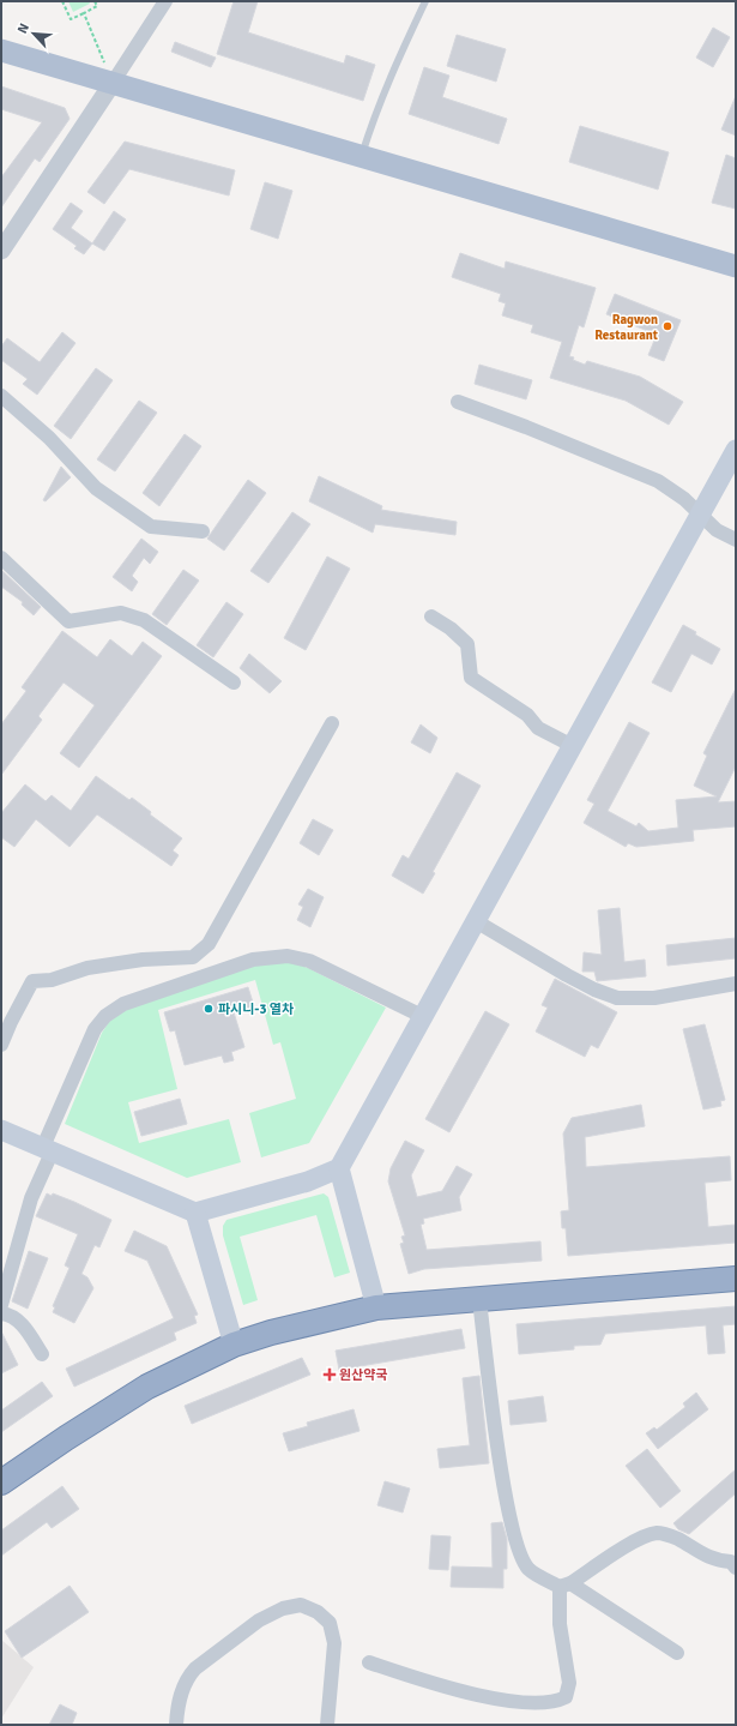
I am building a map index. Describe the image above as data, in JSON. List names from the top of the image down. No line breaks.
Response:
{"places":{"other":["Ragwon Restaurant","파시니-3 열차"],"health":["원산약국"]},"north":"top left"}
